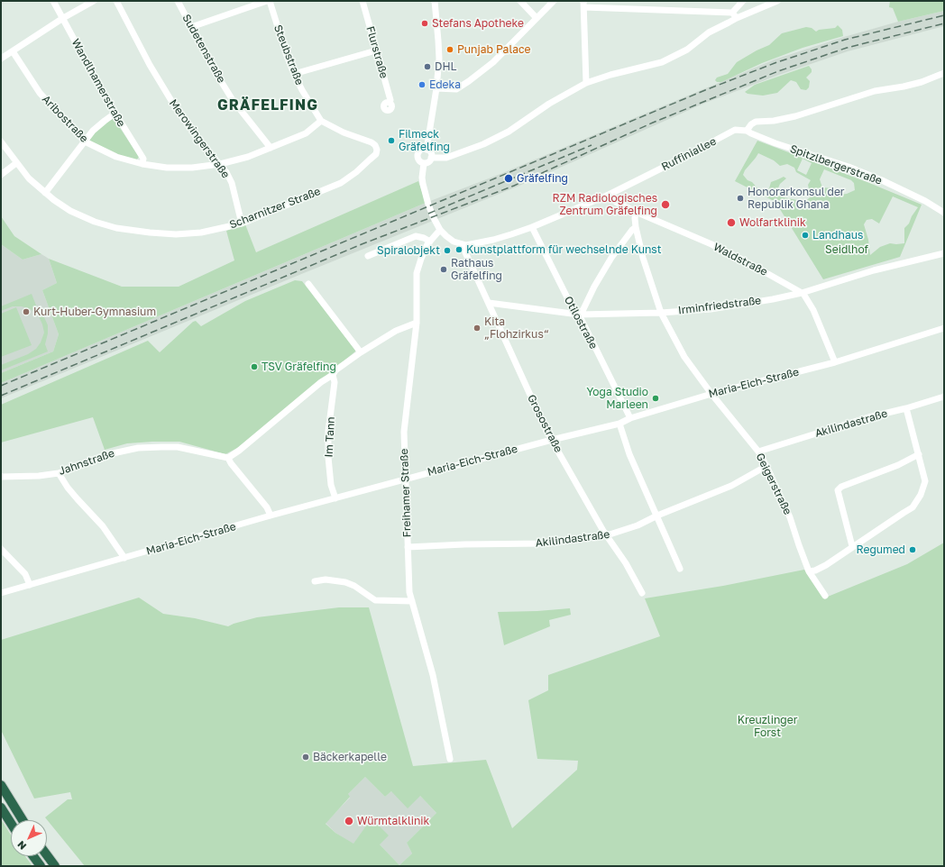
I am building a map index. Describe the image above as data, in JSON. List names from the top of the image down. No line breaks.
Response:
{"streets":{"street":["Sudetenstraße","Flurstraße","Steubstraße","Wandlhamerstraße","Aribostraße","Merowingerstraße","Ruffiniallee","Spitzlbergerstraße","Scharnitzer Straße","Waldstraße","Irminfriedstraße","Otilostraße","Maria-Eich-Straße","Grosostraße","Akilindastraße","Im Tann","Jahnstraße","Geigerstraße","Freihamer Straße"]},"crossings":[["Sudetenstraße","Aribostraße"],["Steubstraße","Aribostraße"],["Steubstraße","Scharnitzer Straße"],["Wandlhamerstraße","Aribostraße"],["Aribostraße","Merowingerstraße"],["Aribostraße","Scharnitzer Straße"],["Merowingerstraße","Scharnitzer Straße"],["Ruffiniallee","Spitzlbergerstraße"],["Ruffiniallee","Waldstraße"],["Ruffiniallee","Otilostraße"],["Ruffiniallee","Grosostraße"],["Waldstraße","Irminfriedstraße"],["Waldstraße","Maria-Eich-Straße"],["Waldstraße","Geigerstraße"],["Irminfriedstraße","Otilostraße"],["Irminfriedstraße","Grosostraße"],["Irminfriedstraße","Geigerstraße"],["Otilostraße","Maria-Eich-Straße"],["Maria-Eich-Straße","Grosostraße"],["Maria-Eich-Straße","Im Tann"],["Maria-Eich-Straße","Geigerstraße"],["Maria-Eich-Straße","Freihamer Straße"],["Grosostraße","Akilindastraße"],["Akilindastraße","Geigerstraße"],["Akilindastraße","Freihamer Straße"]],"districts":["GRÄFELFING"],"parks":["Seidlhof","Kreuzlinger Forst"],"places":["Stefans Apotheke","Punjab Palace","DHL","Edeka","Filmeck Gräfelfing","Gräfelfing","Honorarkonsul der Republik Ghana","RZM Radiologisches Zentrum Gräfelfing","Wolfartklinik","Landhaus","Kunstplattform für wechselnde Kunst","Spiralobjekt","Rathaus Gräfelfing","Kurt-Huber-Gymnasium","Kita „Flohzirkus“","TSV Gräfelfing","Yoga Studio Marleen","Regumed","Bäckerkapelle","Würmtalklinik"],"north":"bottom left"}
